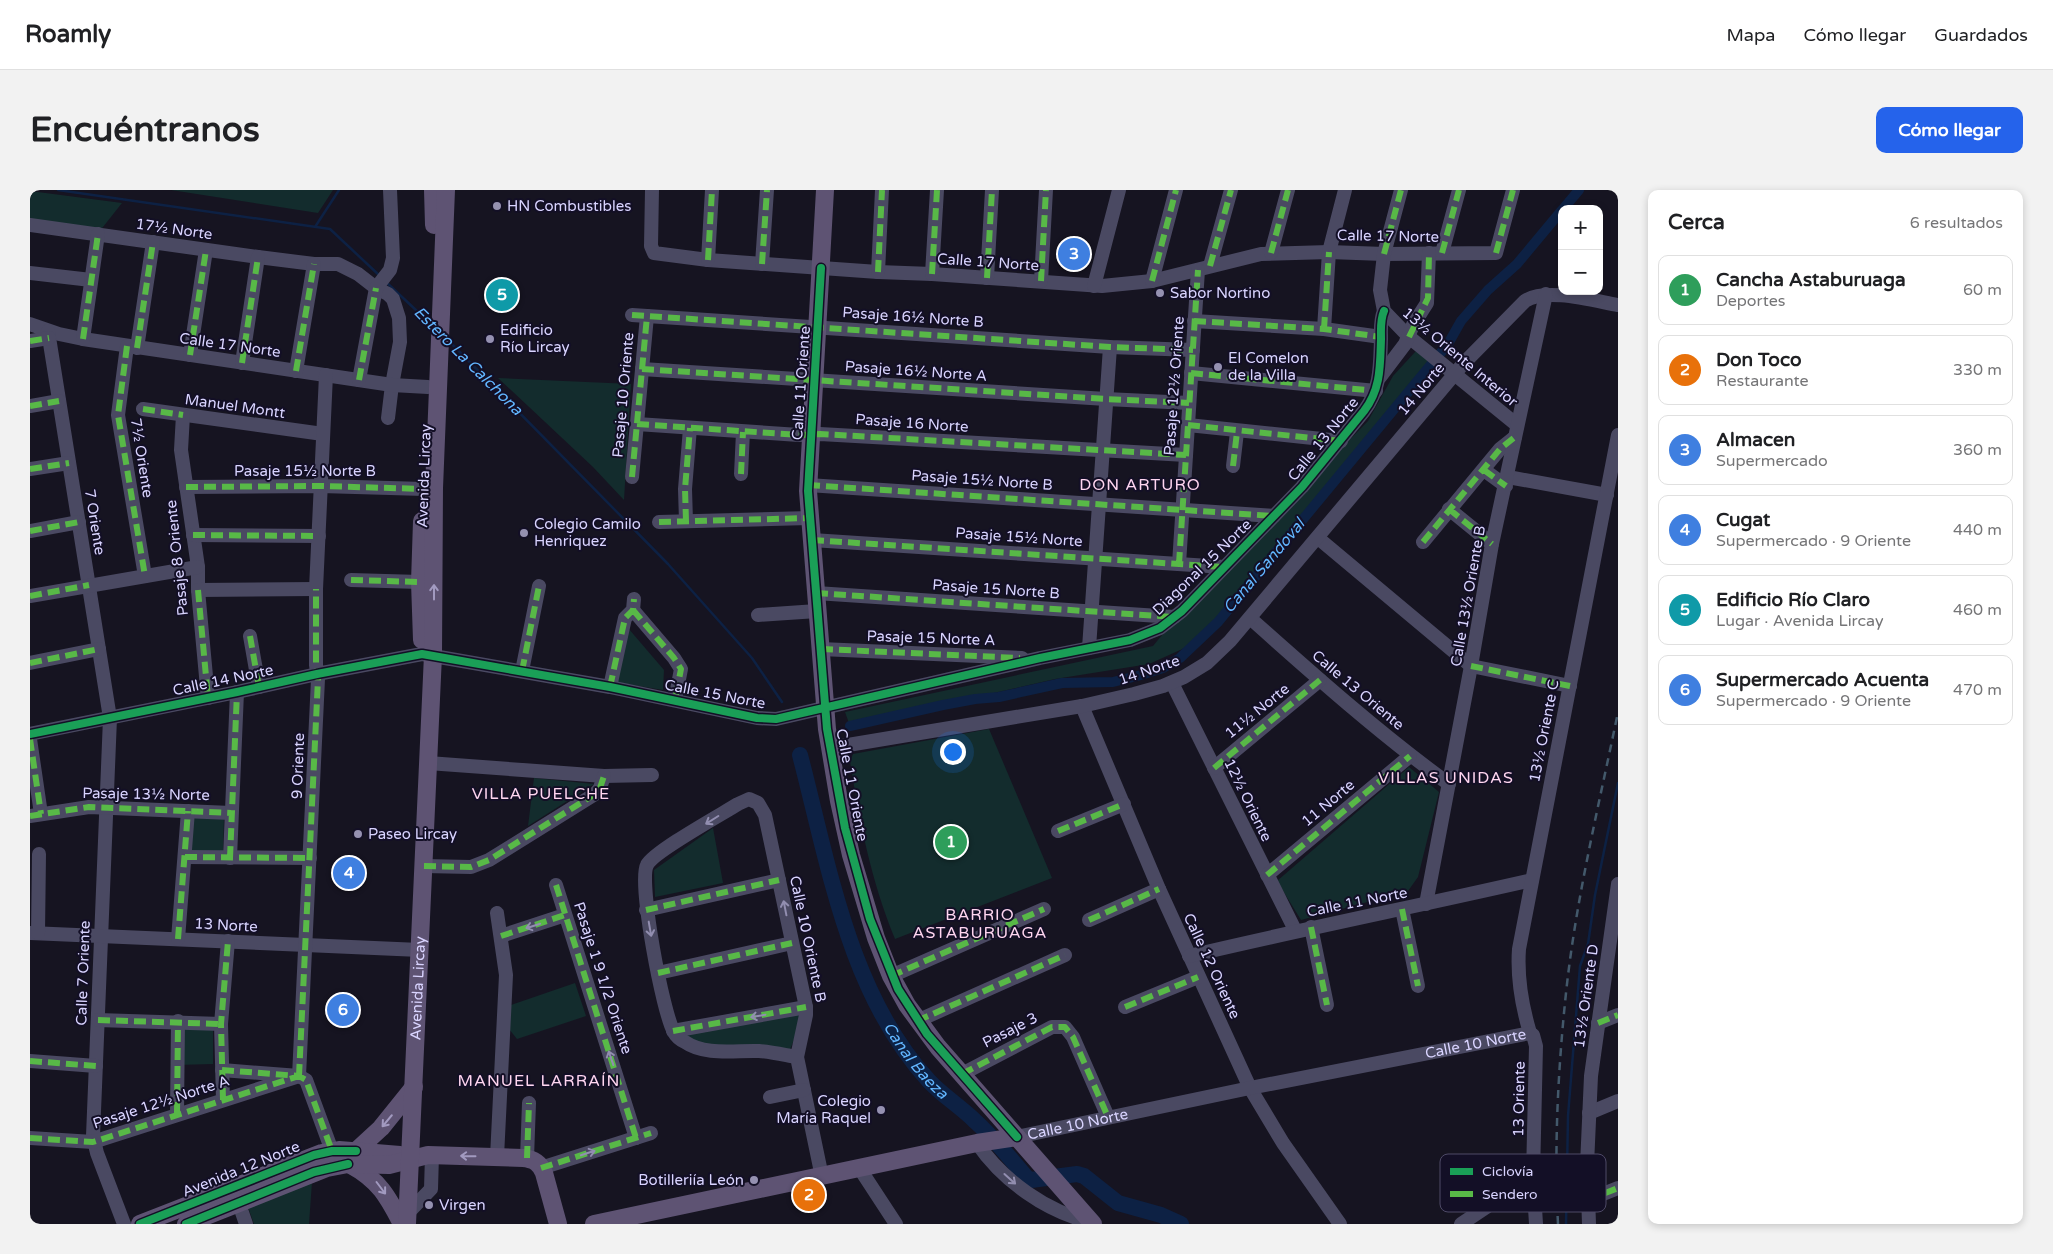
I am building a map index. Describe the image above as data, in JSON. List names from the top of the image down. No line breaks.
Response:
{"streets":{"main road":["Calle 11 Oriente","Avenida Lircay","Calle 10 Norte","Avenida 12 Norte"],"street":["17½ Norte","Calle 17 Norte","Pasaje 16½ Norte B","13½ Oriente Interior","Pasaje 16½ Norte A","Pasaje 12½ Oriente","14 Norte","Pasaje 10 Oriente","Manuel Montt","Pasaje 16 Norte","Calle 13 Norte","7½ Oriente","Pasaje 15½ Norte B","7 Oriente","Pasaje 15½ Norte","Pasaje 8 Oriente","Diagonal 15 Norte","Pasaje 15 Norte B","Calle 13½ Oriente B","Pasaje 15 Norte A","Calle 14 Norte","Calle 13 Oriente","Calle 15 Norte","11½ Norte","13½ Oriente C","9 Oriente","Pasaje 13½ Norte","12½ Oriente","11 Norte","Calle 11 Norte","13 Norte","Calle 10 Oriente B","Calle 12 Oriente","Calle 7 Oriente","Pasaje 1 9 1/2 Oriente","13½ Oriente D","Pasaje 3","13 Oriente","Pasaje 12½ Norte A"]},"crossings":[["17½ Norte","Calle 17 Norte"],["17½ Norte","7½ Oriente"],["Calle 17 Norte","Calle 11 Oriente"],["Calle 17 Norte","Pasaje 12½ Oriente"],["Calle 17 Norte","Calle 13 Norte"],["Calle 17 Norte","7½ Oriente"],["Calle 17 Norte","Avenida Lircay"],["Calle 17 Norte","7 Oriente"],["Calle 17 Norte","9 Oriente"],["Pasaje 16½ Norte B","Calle 11 Oriente"],["Pasaje 16½ Norte B","Pasaje 12½ Oriente"],["Pasaje 16½ Norte B","Pasaje 10 Oriente"],["13½ Oriente Interior","14 Norte"],["13½ Oriente Interior","Calle 13 Norte"],["13½ Oriente Interior","Calle 13½ Oriente B"],["Pasaje 16½ Norte A","Calle 11 Oriente"],["Pasaje 16½ Norte A","Pasaje 12½ Oriente"],["Pasaje 16½ Norte A","Pasaje 10 Oriente"],["Calle 11 Oriente","14 Norte"],["Calle 11 Oriente","Pasaje 16 Norte"],["Calle 11 Oriente","Pasaje 15½ Norte B"],["Calle 11 Oriente","Pasaje 15½ Norte"],["Calle 11 Oriente","Pasaje 15 Norte B"],["Calle 11 Oriente","Pasaje 15 Norte A"],["Calle 11 Oriente","Calle 15 Norte"],["Calle 11 Oriente","Pasaje 3"],["Calle 11 Oriente","Calle 10 Norte"],["Pasaje 12½ Oriente","Pasaje 16 Norte"],["Pasaje 12½ Oriente","Pasaje 15½ Norte B"],["Pasaje 12½ Oriente","Pasaje 15½ Norte"],["14 Norte","Calle 13½ Oriente B"],["14 Norte","Calle 13 Oriente"],["14 Norte","12½ Oriente"],["14 Norte","Calle 12 Oriente"],["Pasaje 10 Oriente","Pasaje 16 Norte"],["Manuel Montt","Pasaje 8 Oriente"],["Manuel Montt","9 Oriente"],["Calle 13 Norte","Pasaje 15½ Norte B"],["Calle 13 Norte","Diagonal 15 Norte"],["Pasaje 15½ Norte B","Avenida Lircay"],["Pasaje 15½ Norte B","Pasaje 8 Oriente"],["Pasaje 15½ Norte B","Diagonal 15 Norte"],["Pasaje 15½ Norte B","9 Oriente"],["Avenida Lircay","Calle 14 Norte"],["Avenida Lircay","Calle 15 Norte"],["Avenida Lircay","13 Norte"],["Avenida Lircay","Avenida 12 Norte"],["7 Oriente","Calle 14 Norte"],["7 Oriente","Calle 7 Oriente"],["Pasaje 15½ Norte","Diagonal 15 Norte"],["Pasaje 8 Oriente","Calle 14 Norte"],["Diagonal 15 Norte","Pasaje 15 Norte B"],["Diagonal 15 Norte","Calle 15 Norte"],["Calle 13½ Oriente B","Calle 13 Oriente"],["Calle 13½ Oriente B","Calle 11 Norte"],["Pasaje 15 Norte A","Calle 15 Norte"],["Calle 14 Norte","Calle 15 Norte"],["Calle 14 Norte","9 Oriente"],["Calle 14 Norte","Calle 7 Oriente"],["Calle 13 Oriente","11½ Norte"],["Calle 13 Oriente","11 Norte"],["11½ Norte","12½ Oriente"],["13½ Oriente C","Calle 11 Norte"],["13½ Oriente C","Calle 10 Norte"],["13½ Oriente C","13 Oriente"],["9 Oriente","13 Norte"],["9 Oriente","Pasaje 12½ Norte A"],["Pasaje 13½ Norte","Calle 7 Oriente"],["12½ Oriente","11 Norte"],["12½ Oriente","Calle 11 Norte"],["Calle 11 Norte","Calle 12 Oriente"],["13 Norte","Calle 7 Oriente"],["Calle 10 Oriente B","Calle 10 Norte"],["Calle 12 Oriente","Calle 10 Norte"],["Calle 7 Oriente","Pasaje 12½ Norte A"],["Pasaje 3","Calle 10 Norte"],["Calle 10 Norte","13 Oriente"]],"districts":["DON ARTURO","VILLAS UNIDAS","VILLA PUELCHE","BARRIO ASTABURUAGA","MANUEL LARRAÍN"],"water":["Estero La Calchona","Canal Sandoval","Canal Baeza"],"places":["HN Combustibles","Sabor Nortino","Edificio Río Lircay","El Comelon de la Villa","Colegio Camilo Henriquez","Paseo Lircay","Colegio María Raquel","Botilleriía León","Virgen"],"legend":["Ciclovía","Sendero"],"page":{"header":"Roamly","nav":["Mapa","Cómo llegar","Guardados"],"buttons":"Cómo llegar","title":"Encuéntranos","heading":["Cerca","6 resultados"],"map_buttons":["+","−"],"pins":["3","5","1","4","6","2"],"list":[{"mark":"1","name":"Cancha Astaburuaga","note":"Deportes","value":"60 m"},{"mark":"2","name":"Don Toco","note":"Restaurante","value":"330 m"},{"mark":"3","name":"Almacen","note":"Supermercado","value":"360 m"},{"mark":"4","name":"Cugat","note":"Supermercado · 9 Oriente","value":"440 m"},{"mark":"5","name":"Edificio Río Claro","note":"Lugar · Avenida Lircay","value":"460 m"},{"mark":"6","name":"Supermercado Acuenta","note":"Supermercado · 9 Oriente","value":"470 m"}]}}
